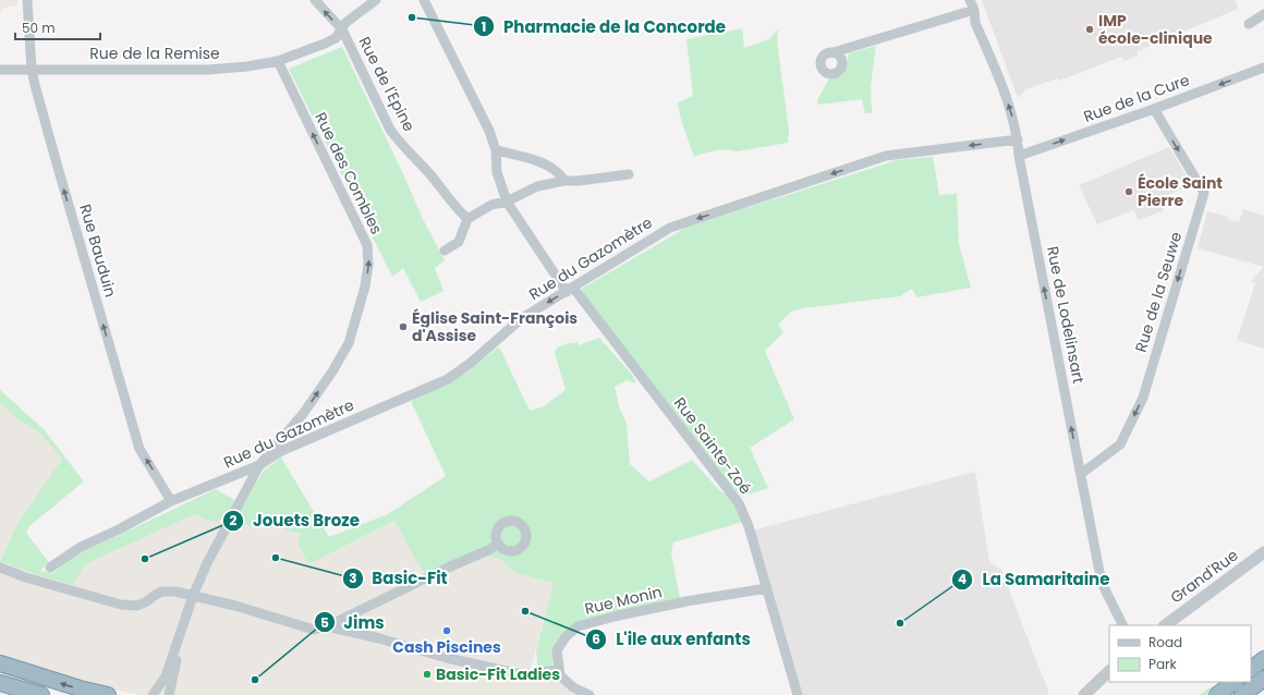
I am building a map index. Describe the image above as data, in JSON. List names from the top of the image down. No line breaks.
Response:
{"streets":{"street":["Rue de la Remise","Rue de l'Epine","Rue de la Cure","Rue des Combles","Rue Bauduin","Rue du Gazomètre","Rue de la Seuwe","Rue de Lodelinsart","Rue Sainte-Zoé","Grand'Rue","Rue Monin"]},"crossings":[["Rue de la Remise","Rue de l'Epine"],["Rue de la Remise","Rue des Combles"],["Rue de la Remise","Rue Bauduin"],["Rue de la Cure","Rue de la Seuwe"],["Rue de la Cure","Rue de Lodelinsart"],["Rue des Combles","Rue du Gazomètre"],["Rue Bauduin","Rue du Gazomètre"],["Rue du Gazomètre","Rue de Lodelinsart"],["Rue du Gazomètre","Rue Sainte-Zoé"],["Rue de la Seuwe","Rue de Lodelinsart"],["Rue Sainte-Zoé","Rue Monin"]],"one_way":["Rue des Combles","Rue Bauduin","Rue du Gazomètre","Rue de la Seuwe","Rue de Lodelinsart"],"places":["Pharmacie de la Concorde","IMP école-clinique","École Saint Pierre","Église Saint-François d'Assise","Basic-Fit","Jouets Broze","L'ile aux enfants","La Samaritaine","Cash Piscines","Basic-Fit Ladies","Jims"],"legend":["Road","Park"],"scale_bar":"50 m"}
